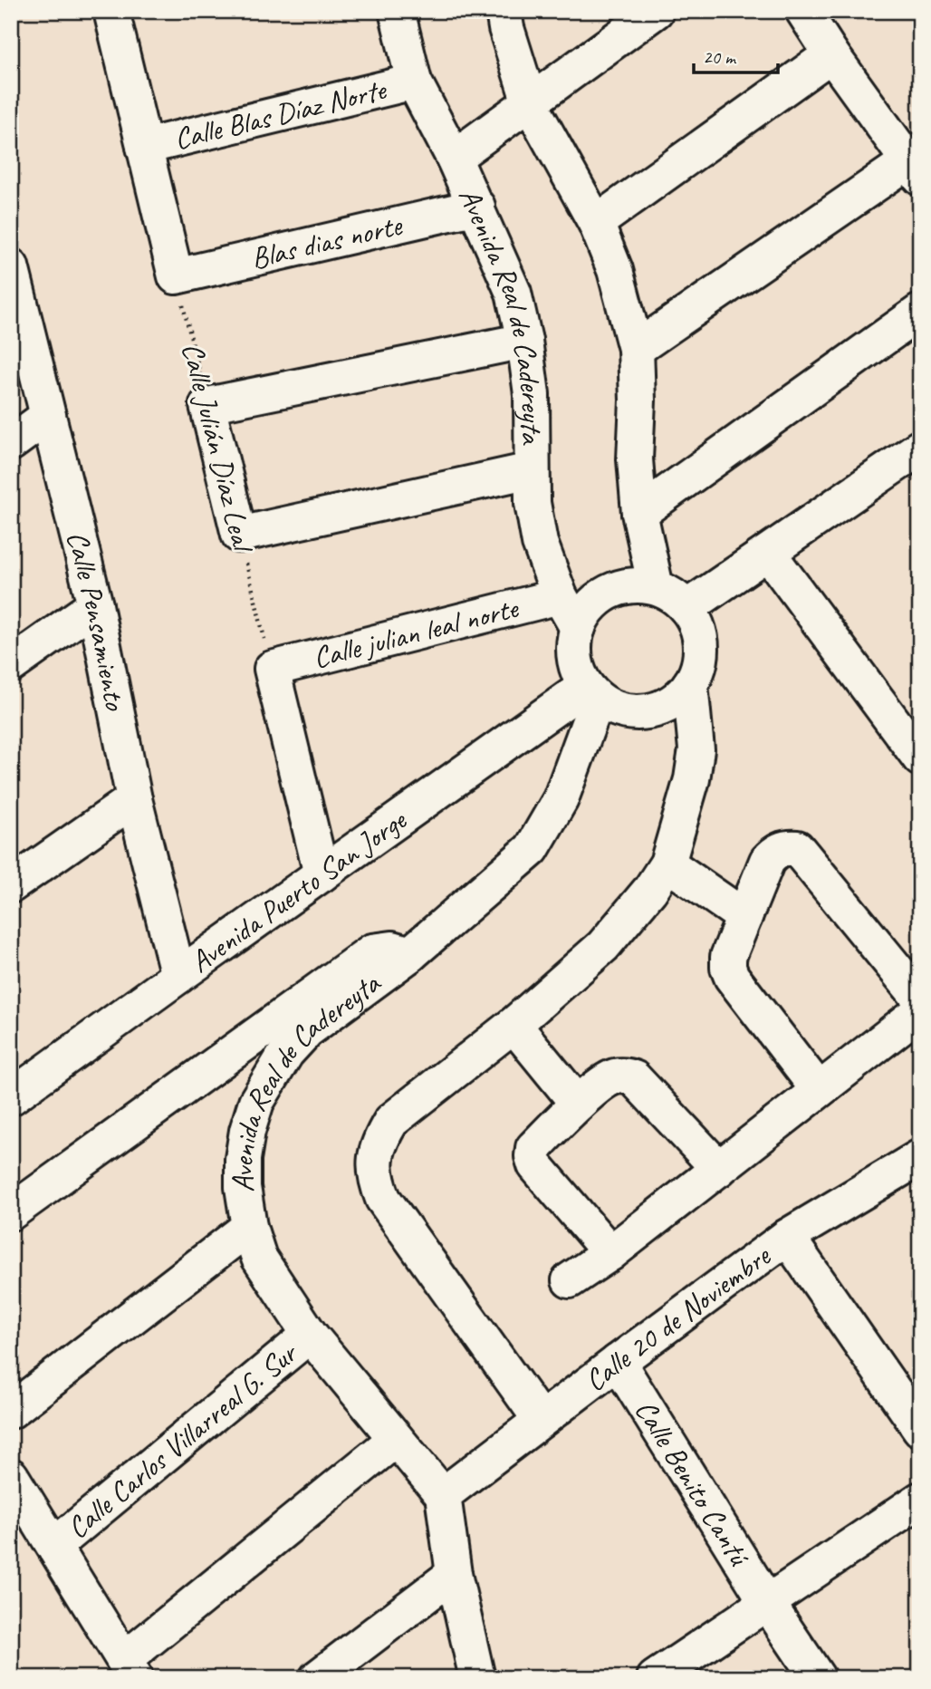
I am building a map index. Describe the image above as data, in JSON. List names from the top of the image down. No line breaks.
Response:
{"streets":{"street":["Calle Blas Díaz Norte","Blas dias norte","Avenida Real de Cadereyta","Calle Julián Díaz Leal","Calle Pensamiento","Calle julian leal norte","Avenida Puerto San Jorge","Calle 20 de Noviembre","Calle Carlos Villarreal G. Sur","Calle Benito Cantú"]},"crossings":[["Calle Blas Díaz Norte","Avenida Real de Cadereyta"],["Blas dias norte","Avenida Real de Cadereyta"],["Blas dias norte","Calle Julián Díaz Leal"],["Avenida Real de Cadereyta","Calle julian leal norte"],["Avenida Real de Cadereyta","Avenida Puerto San Jorge"],["Avenida Real de Cadereyta","Calle 20 de Noviembre"],["Avenida Real de Cadereyta","Calle Carlos Villarreal G. Sur"],["Calle Julián Díaz Leal","Calle julian leal norte"],["Calle Pensamiento","Avenida Puerto San Jorge"],["Calle 20 de Noviembre","Calle Benito Cantú"]],"scale_bar":"20 m"}
